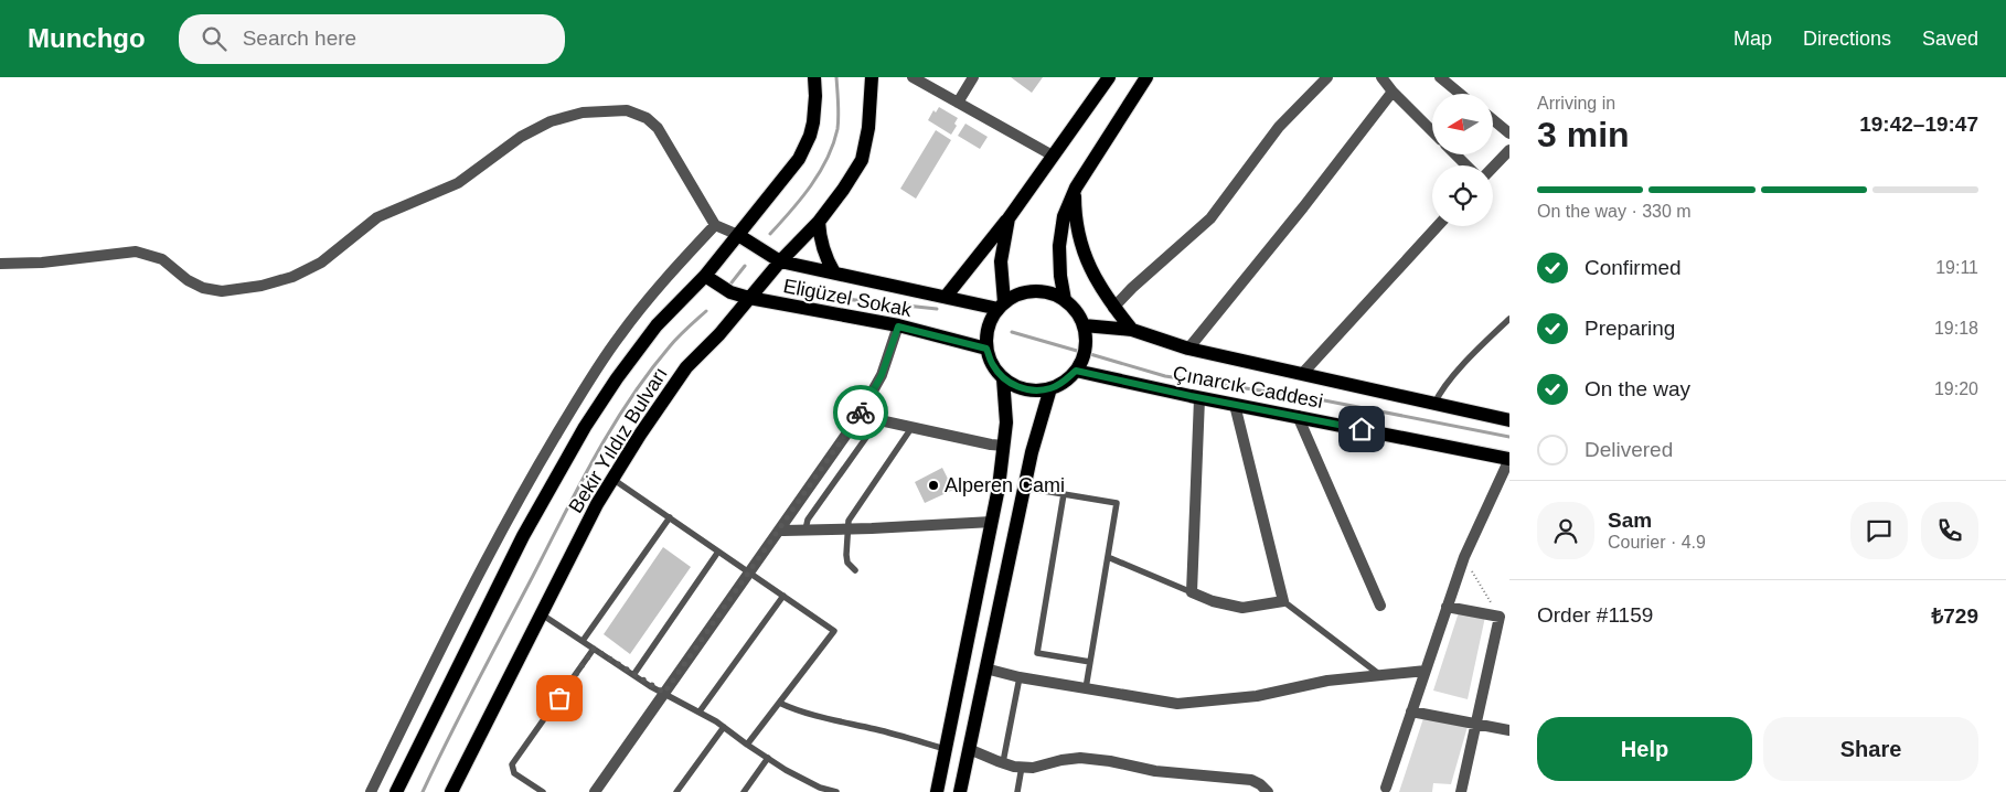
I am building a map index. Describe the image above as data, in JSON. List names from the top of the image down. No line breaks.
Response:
{"streets":{"main road":["Eligüzel Sokak","Çınarcık Caddesi","Bekir Yıldız Bulvarı"]},"crossings":[["Eligüzel Sokak","Çınarcık Caddesi"],["Eligüzel Sokak","Bekir Yıldız Bulvarı"]],"places":["Alperen Cami"],"north":"left","page":{"header":"Munchgo","search":"Search here","nav":["Map","Directions","Saved"],"heading":["3 min","Arriving in","19:42–19:47"],"panel":["Sam","Courier · 4.9","Order #1159","₺729"],"bar":"On the way · 330 m","list":[["Confirmed","19:11"],["Preparing","19:18"],["On the way","19:20"],"Delivered"],"buttons":["Help","Share"]}}
